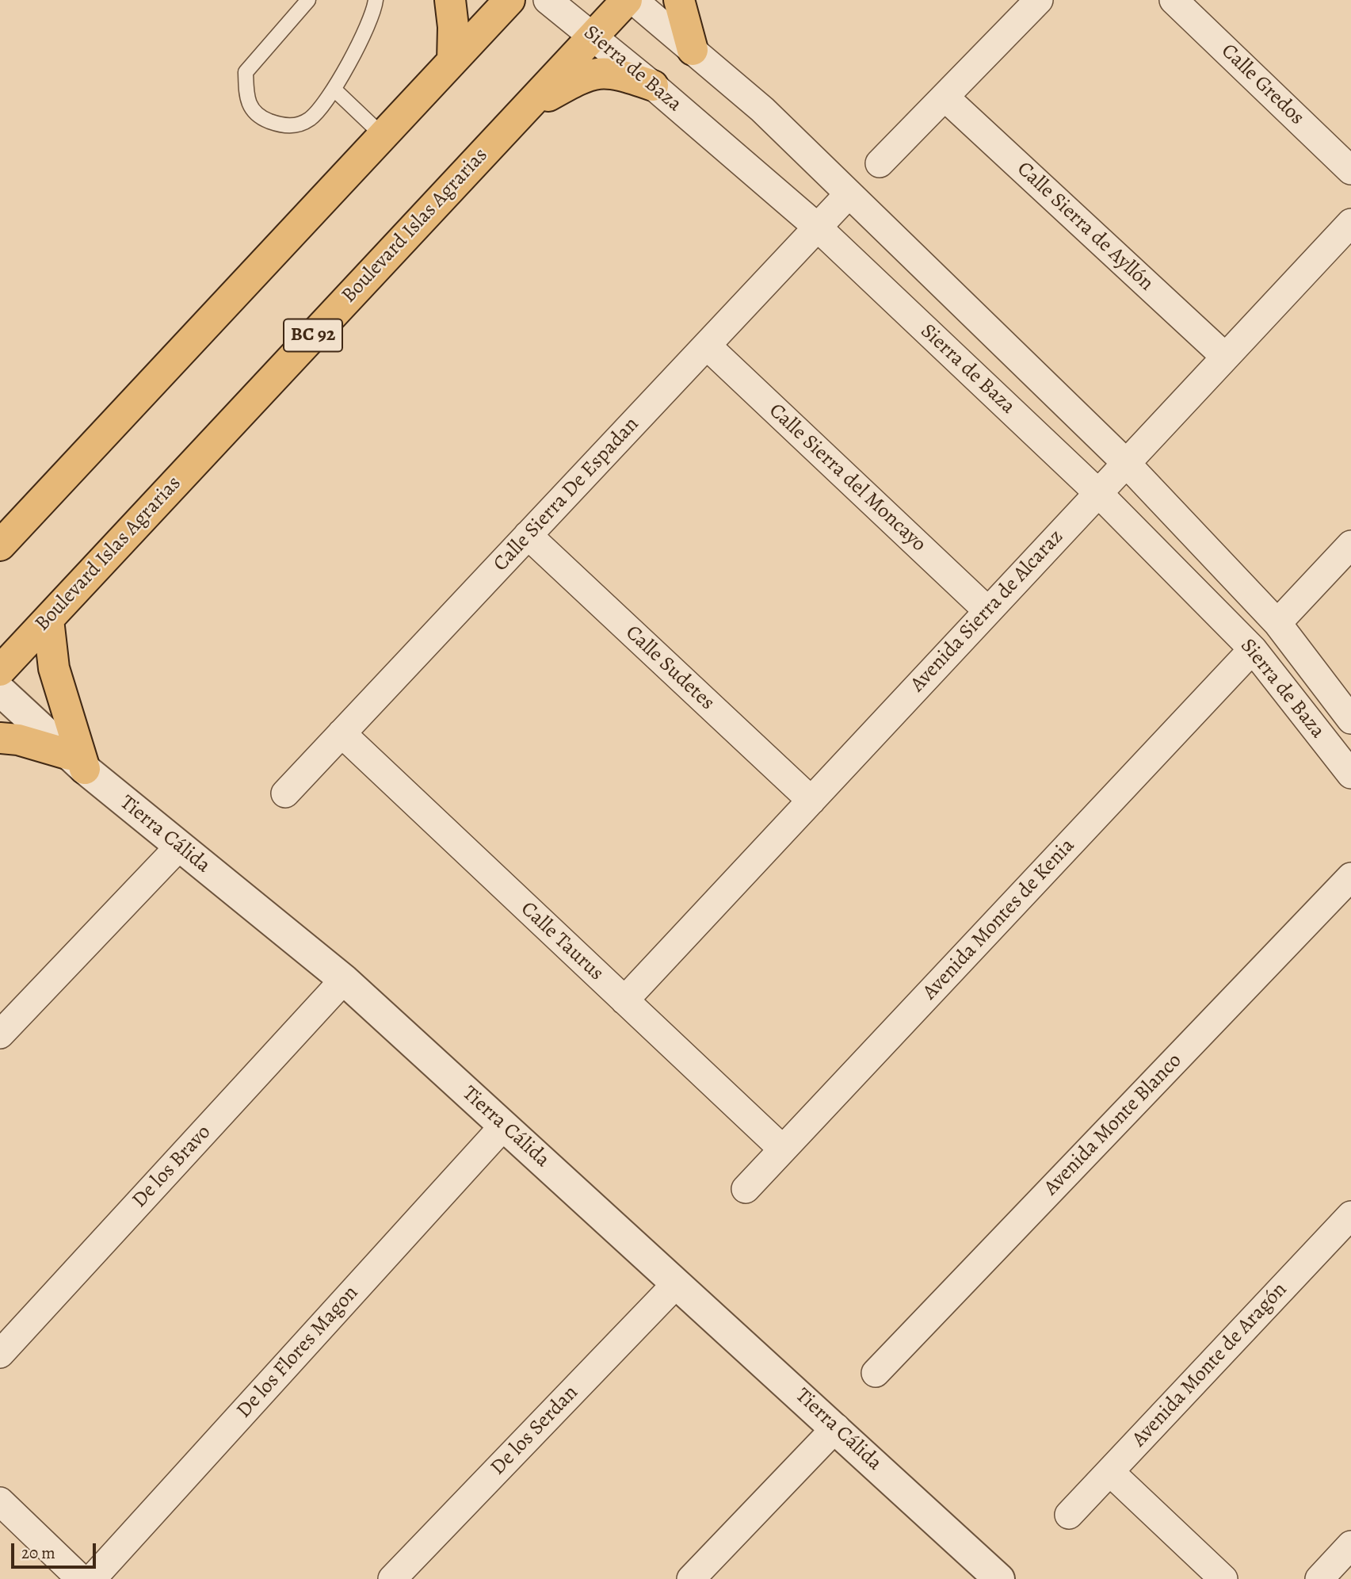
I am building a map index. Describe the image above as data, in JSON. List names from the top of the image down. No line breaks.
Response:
{"streets":{"main road":["Boulevard Islas Agrarias","BC 92"],"street":["Sierra de Baza","Calle Gredos","Calle Sierra de Ayllón","Calle Sierra del Moncayo","Calle Sierra De Espadan","Avenida Sierra de Alcaraz","Calle Sudetes","Tierra Cálida","Avenida Montes de Kenia","Calle Taurus","Avenida Monte Blanco","De los Bravo","De los Flores Magon","Avenida Monte de Aragón","De los Serdan"]},"crossings":[["Sierra de Baza","Boulevard Islas Agrarias"],["Sierra de Baza","Calle Sierra De Espadan"],["Sierra de Baza","Avenida Sierra de Alcaraz"],["Sierra de Baza","Avenida Montes de Kenia"],["Calle Sierra de Ayllón","Avenida Sierra de Alcaraz"],["Calle Sierra del Moncayo","Calle Sierra De Espadan"],["Calle Sierra del Moncayo","Avenida Sierra de Alcaraz"],["Calle Sierra De Espadan","Calle Sudetes"],["Calle Sierra De Espadan","Calle Taurus"],["Avenida Sierra de Alcaraz","Calle Sudetes"],["Avenida Sierra de Alcaraz","Calle Taurus"],["Tierra Cálida","De los Bravo"],["Tierra Cálida","De los Flores Magon"],["Tierra Cálida","De los Serdan"],["Avenida Montes de Kenia","Calle Taurus"]],"scale_bar":"20 m"}
